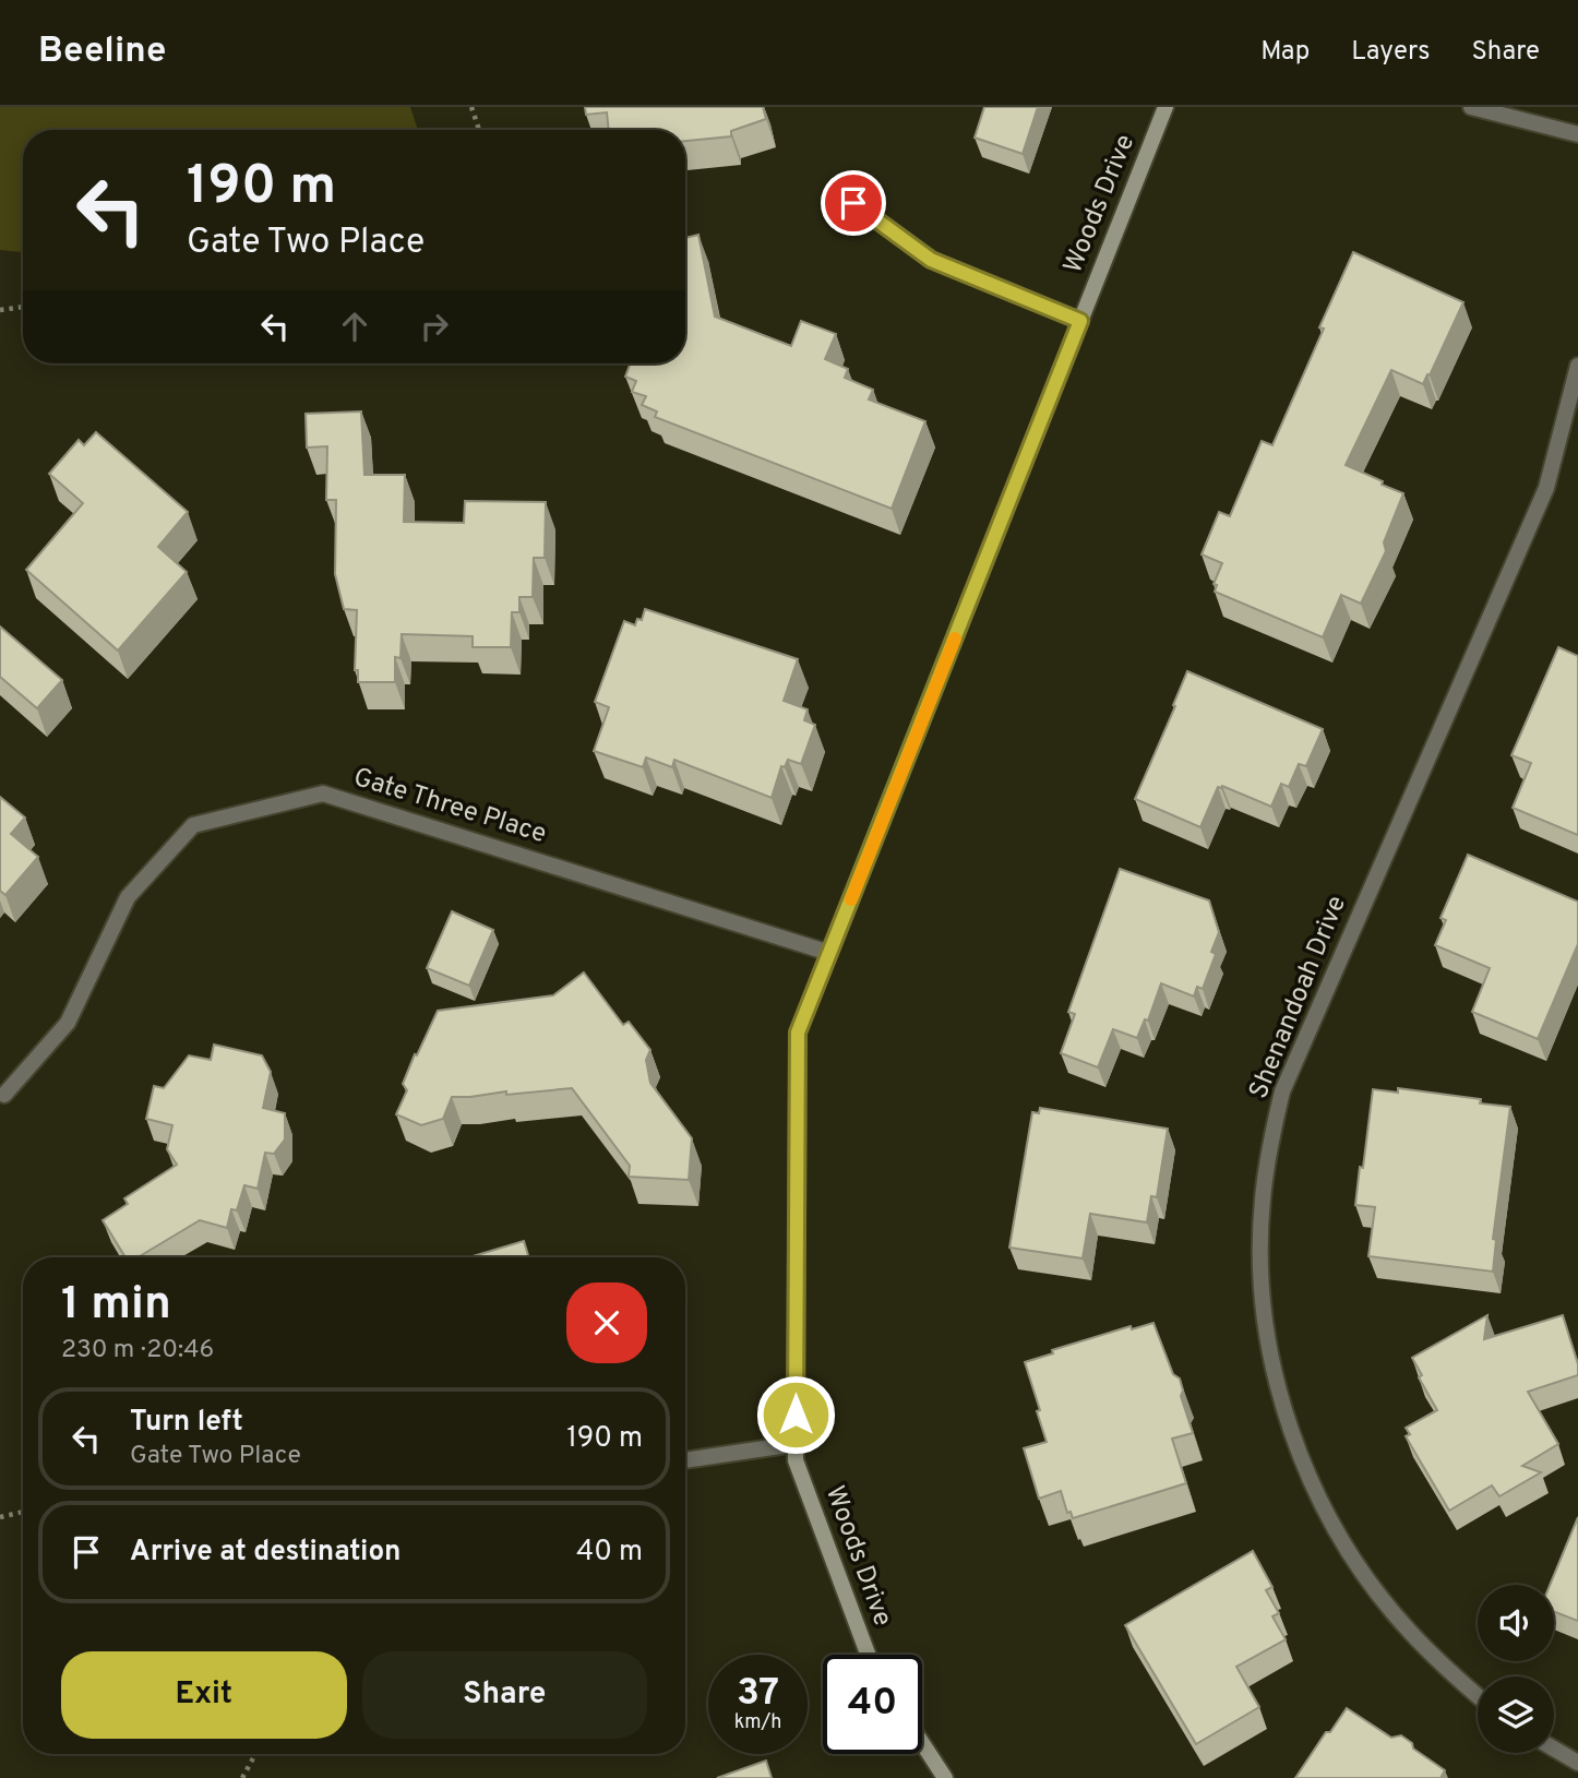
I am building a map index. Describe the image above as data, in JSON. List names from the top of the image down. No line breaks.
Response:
{"streets":{"street":["Woods Drive","Gate Three Place","Shenandoah Drive"]},"crossings":[["Woods Drive","Gate Three Place"]],"page":{"header":"Beeline","nav":["Map","Layers","Share"],"turn":["190 m","Gate Two Place"],"heading":["1 min","230 m · 20:46"],"list":[{"name":"Turn left","note":"Gate Two Place","value":"190 m"},{"name":"Arrive at destination","value":"40 m"}],"buttons":["Exit","Share"],"speed":"37 km/h","limit":"40"}}
